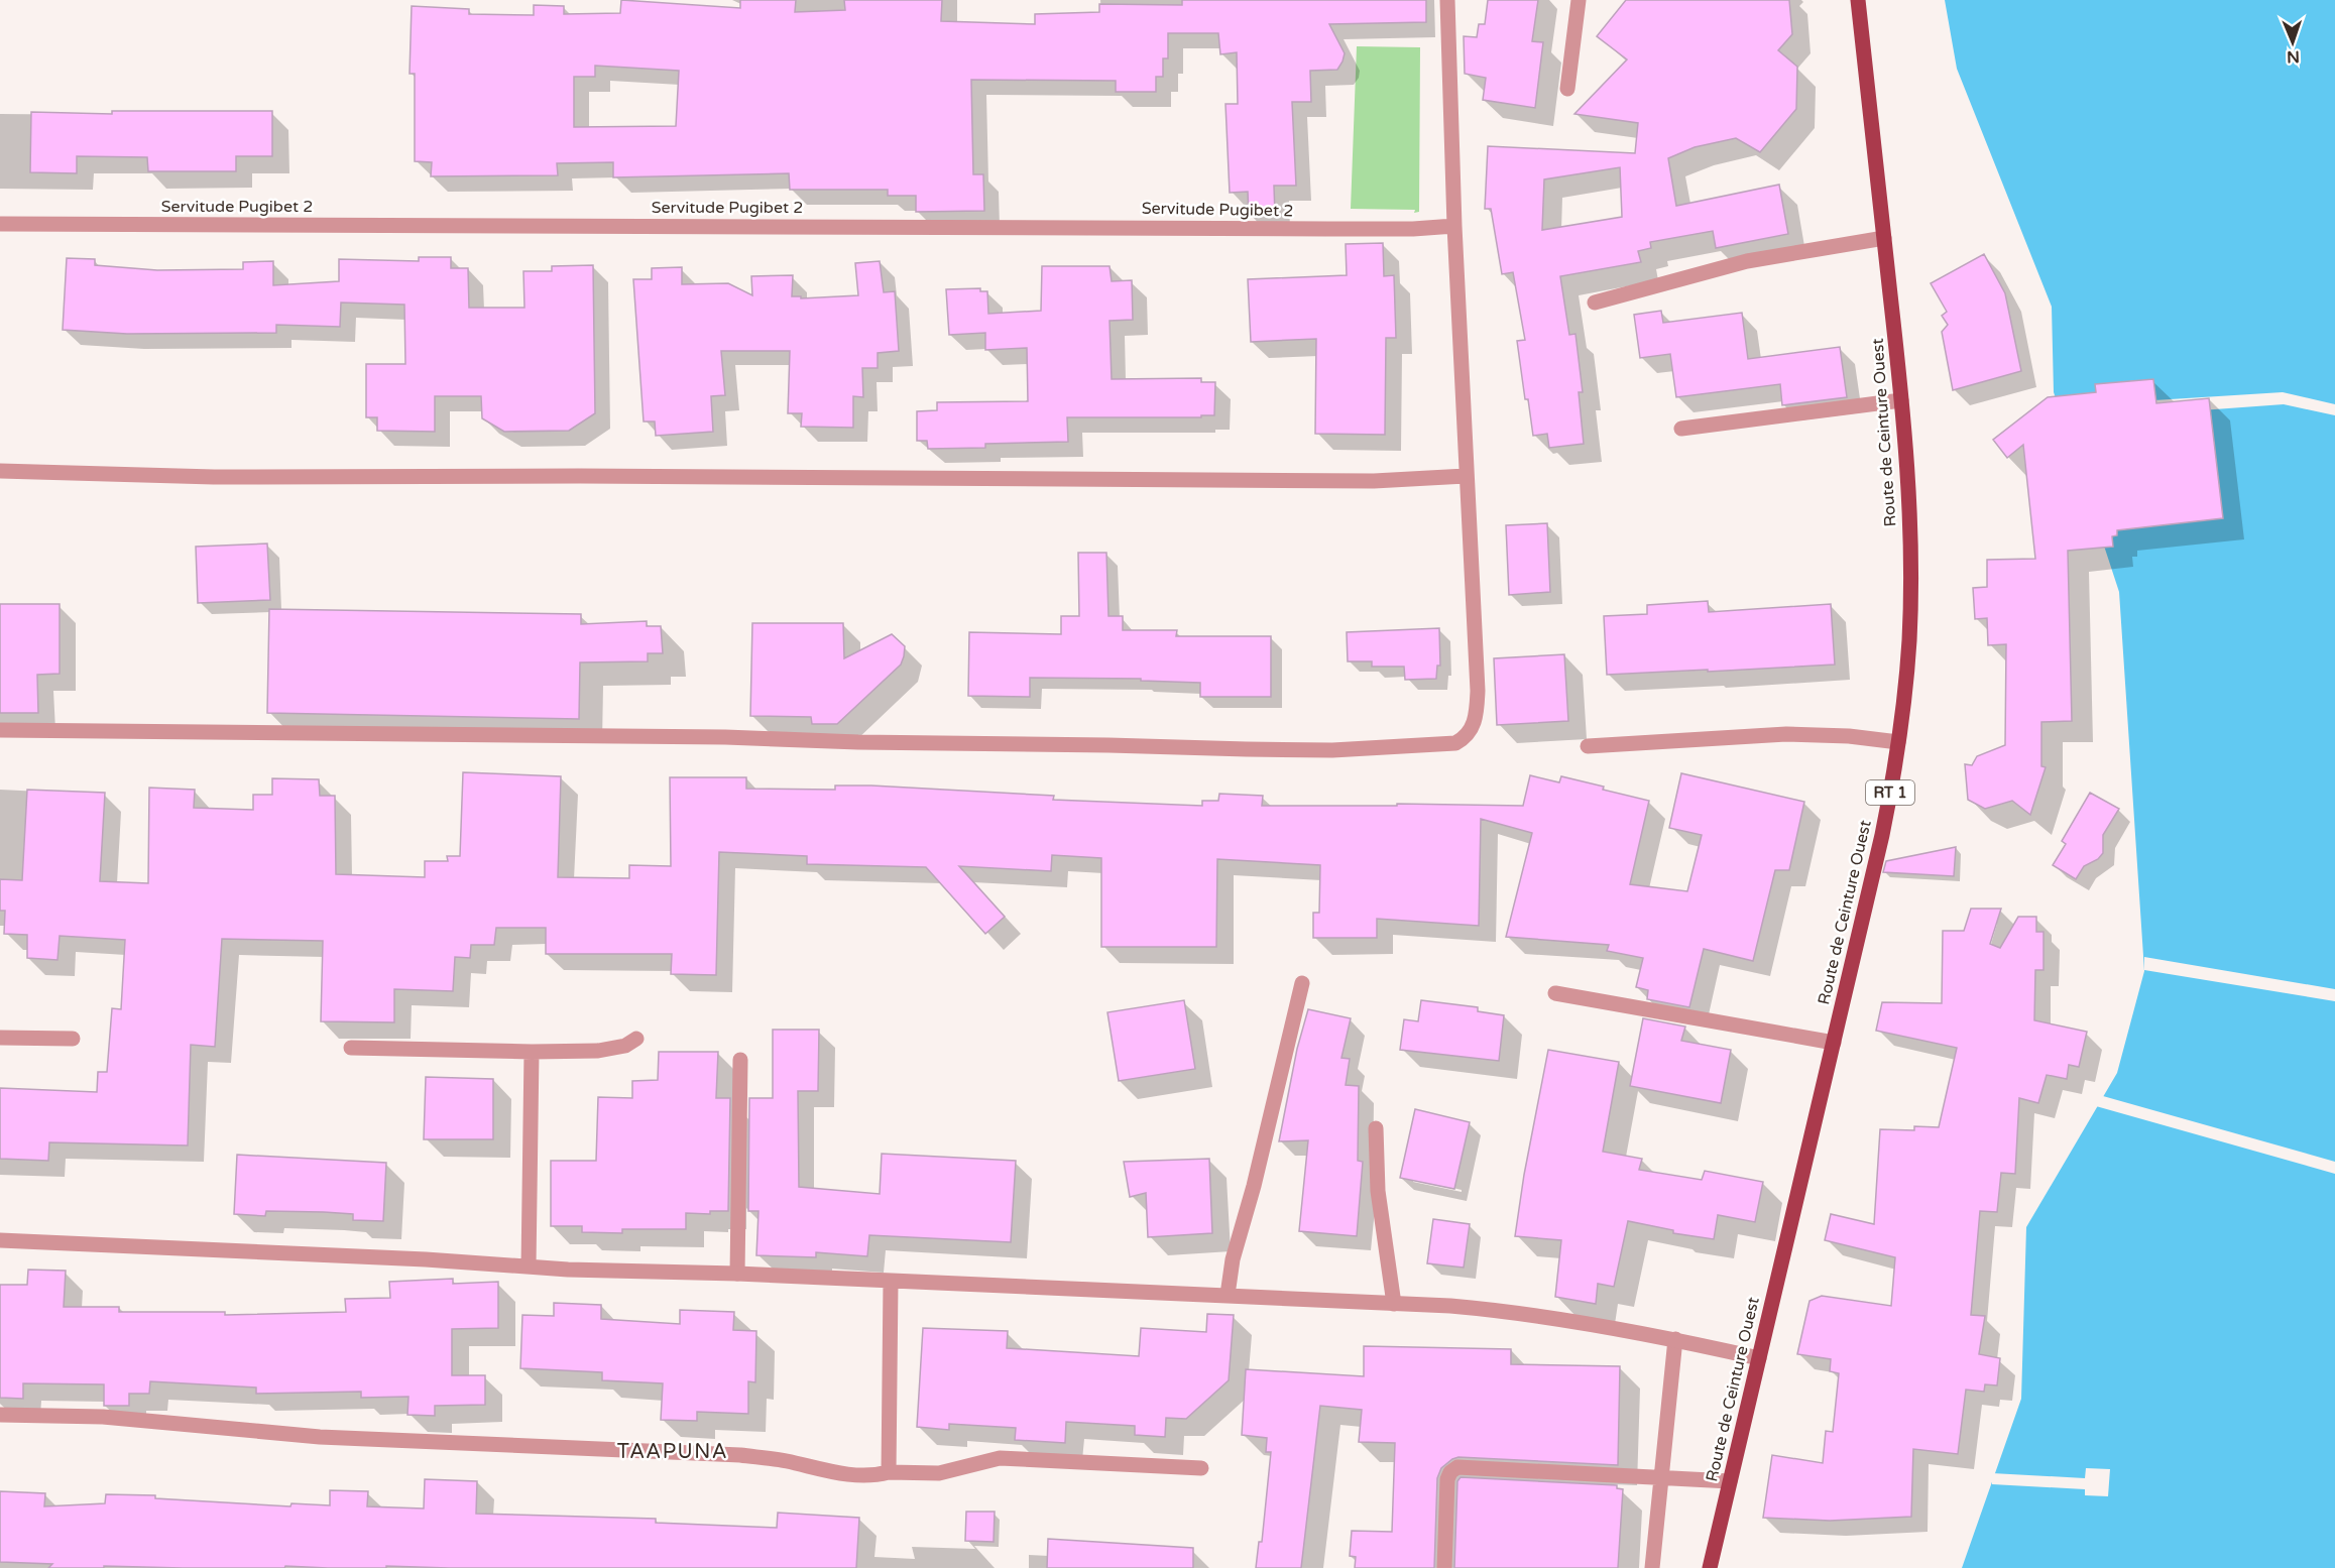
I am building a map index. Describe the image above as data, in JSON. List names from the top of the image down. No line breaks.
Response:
{"streets":{"main road":["Route de Ceinture Ouest","RT 1"],"street":["Servitude Pugibet 2"]},"districts":["TAAPUNA"],"north":"bottom"}
